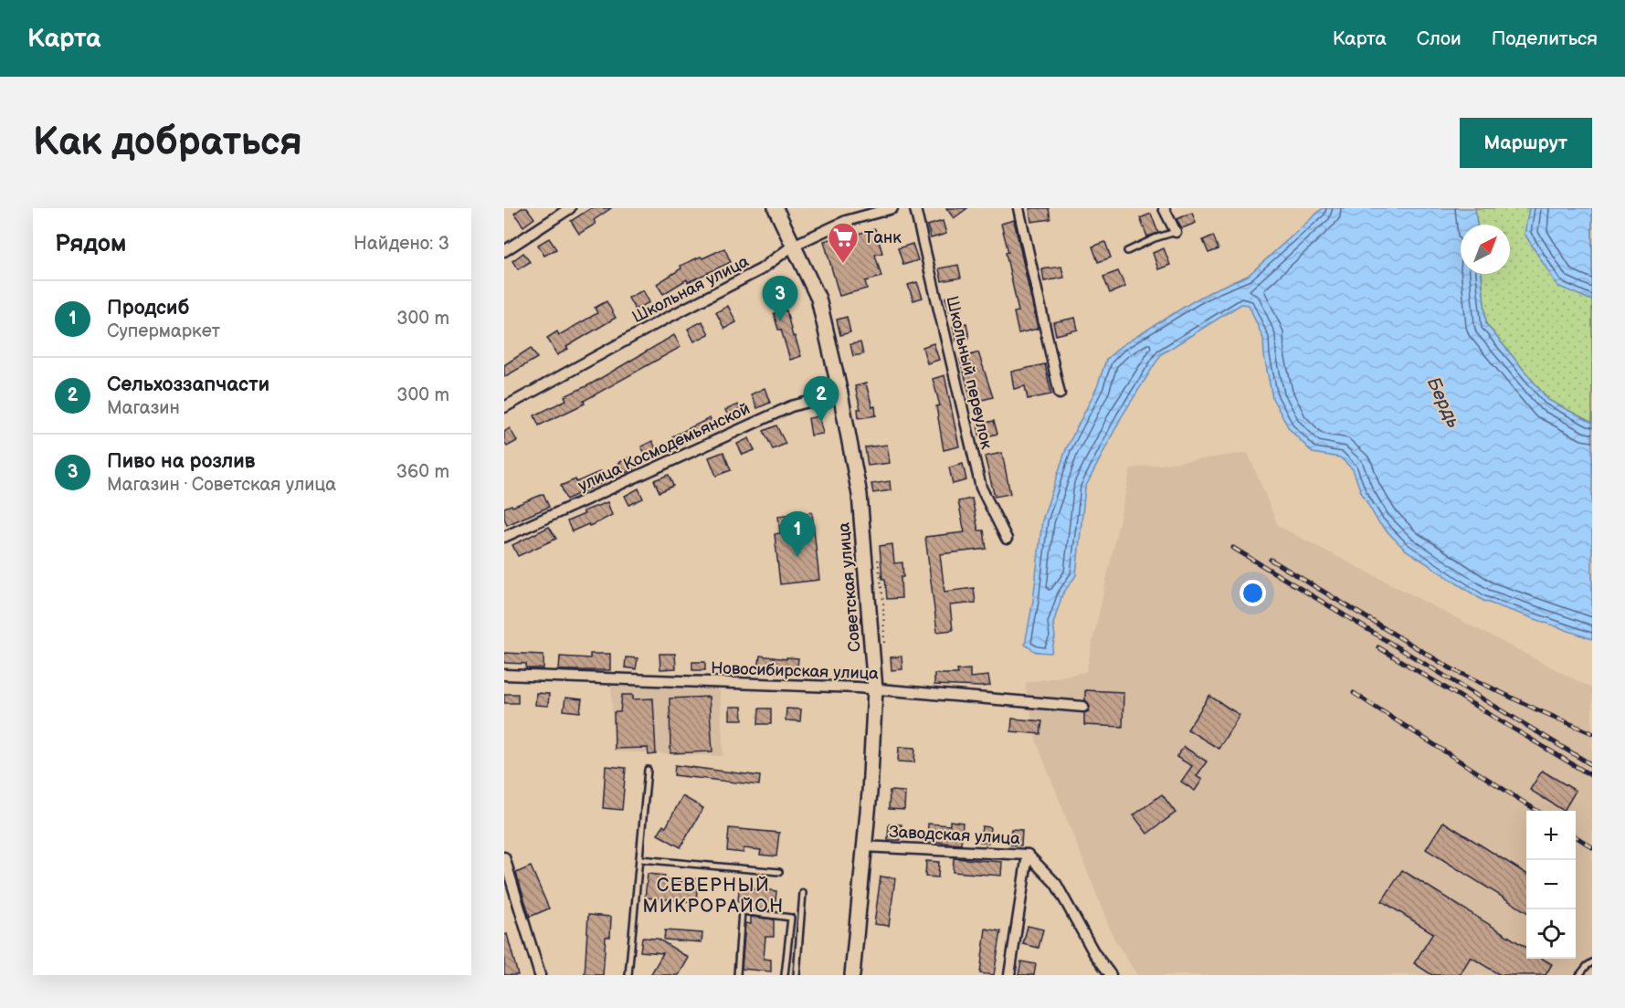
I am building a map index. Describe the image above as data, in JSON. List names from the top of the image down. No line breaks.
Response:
{"streets":{"main road":["Советская улица"],"street":["Школьная улица","Школьный переулок","улица Космодемьянской","Новосибирская улица","Заводская улица"]},"crossings":[["Школьная улица","Советская улица"],["улица Космодемьянской","Советская улица"],["Советская улица","Новосибирская улица"],["Советская улица","Заводская улица"]],"districts":["СЕВЕРНЫЙ МИКРОРАЙОН"],"water":["Бердь"],"places":{"supermarket":["Танк"]},"north":"top right","page":{"header":"Карта","nav":["Карта","Слои","Поделиться"],"buttons":"Маршрут","title":"Как добраться","heading":["Рядом","Найдено: 3"],"pins":["3","2","1"],"list":[{"mark":"1","name":"Продсиб","note":"Супермаркет","value":"300 m"},{"mark":"2","name":"Сельхоззапчасти","note":"Магазин","value":"300 m"},{"mark":"3","name":"Пиво на розлив","note":"Магазин · Советская улица","value":"360 m"}],"map_buttons":["+","−"]}}
